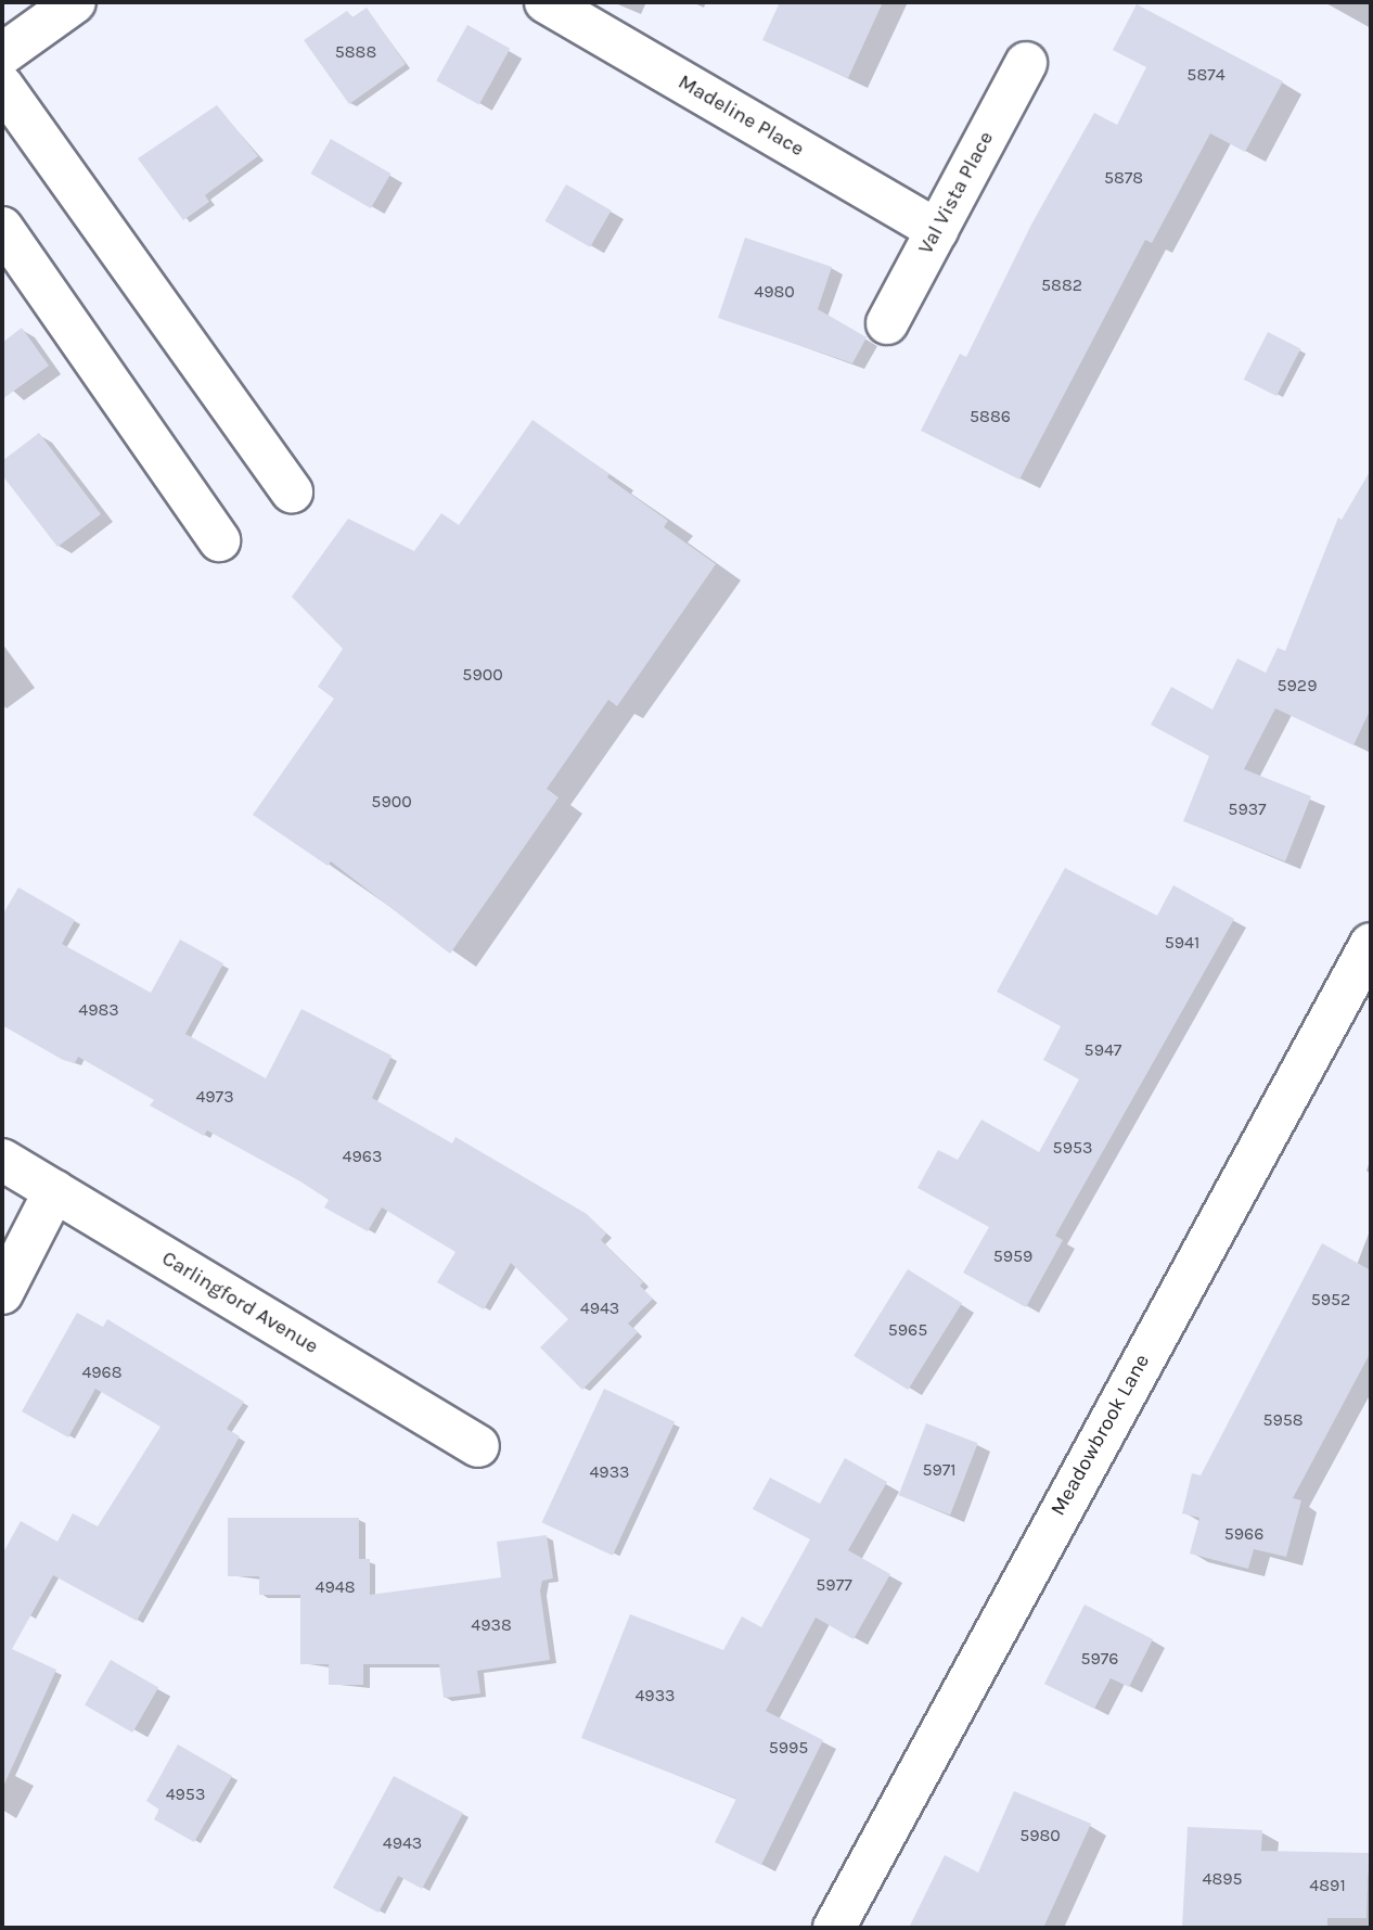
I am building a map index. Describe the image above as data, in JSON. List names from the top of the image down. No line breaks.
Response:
{"streets":{"street":["Madeline Place","Val Vista Place","Carlingford Avenue","Meadowbrook Lane"]},"crossings":[["Madeline Place","Val Vista Place"]],"house_numbers":["5888","5874","5878","5882","4980","5886","5900","5929","5900","5937","5941","4983","5947","4973","5953","4963","5959","5952","4943","5965","4968","5958","5971","4933","5966","5977","4948","4938","5976","4933","5995","4953","5980","4943","4895","4891"]}
